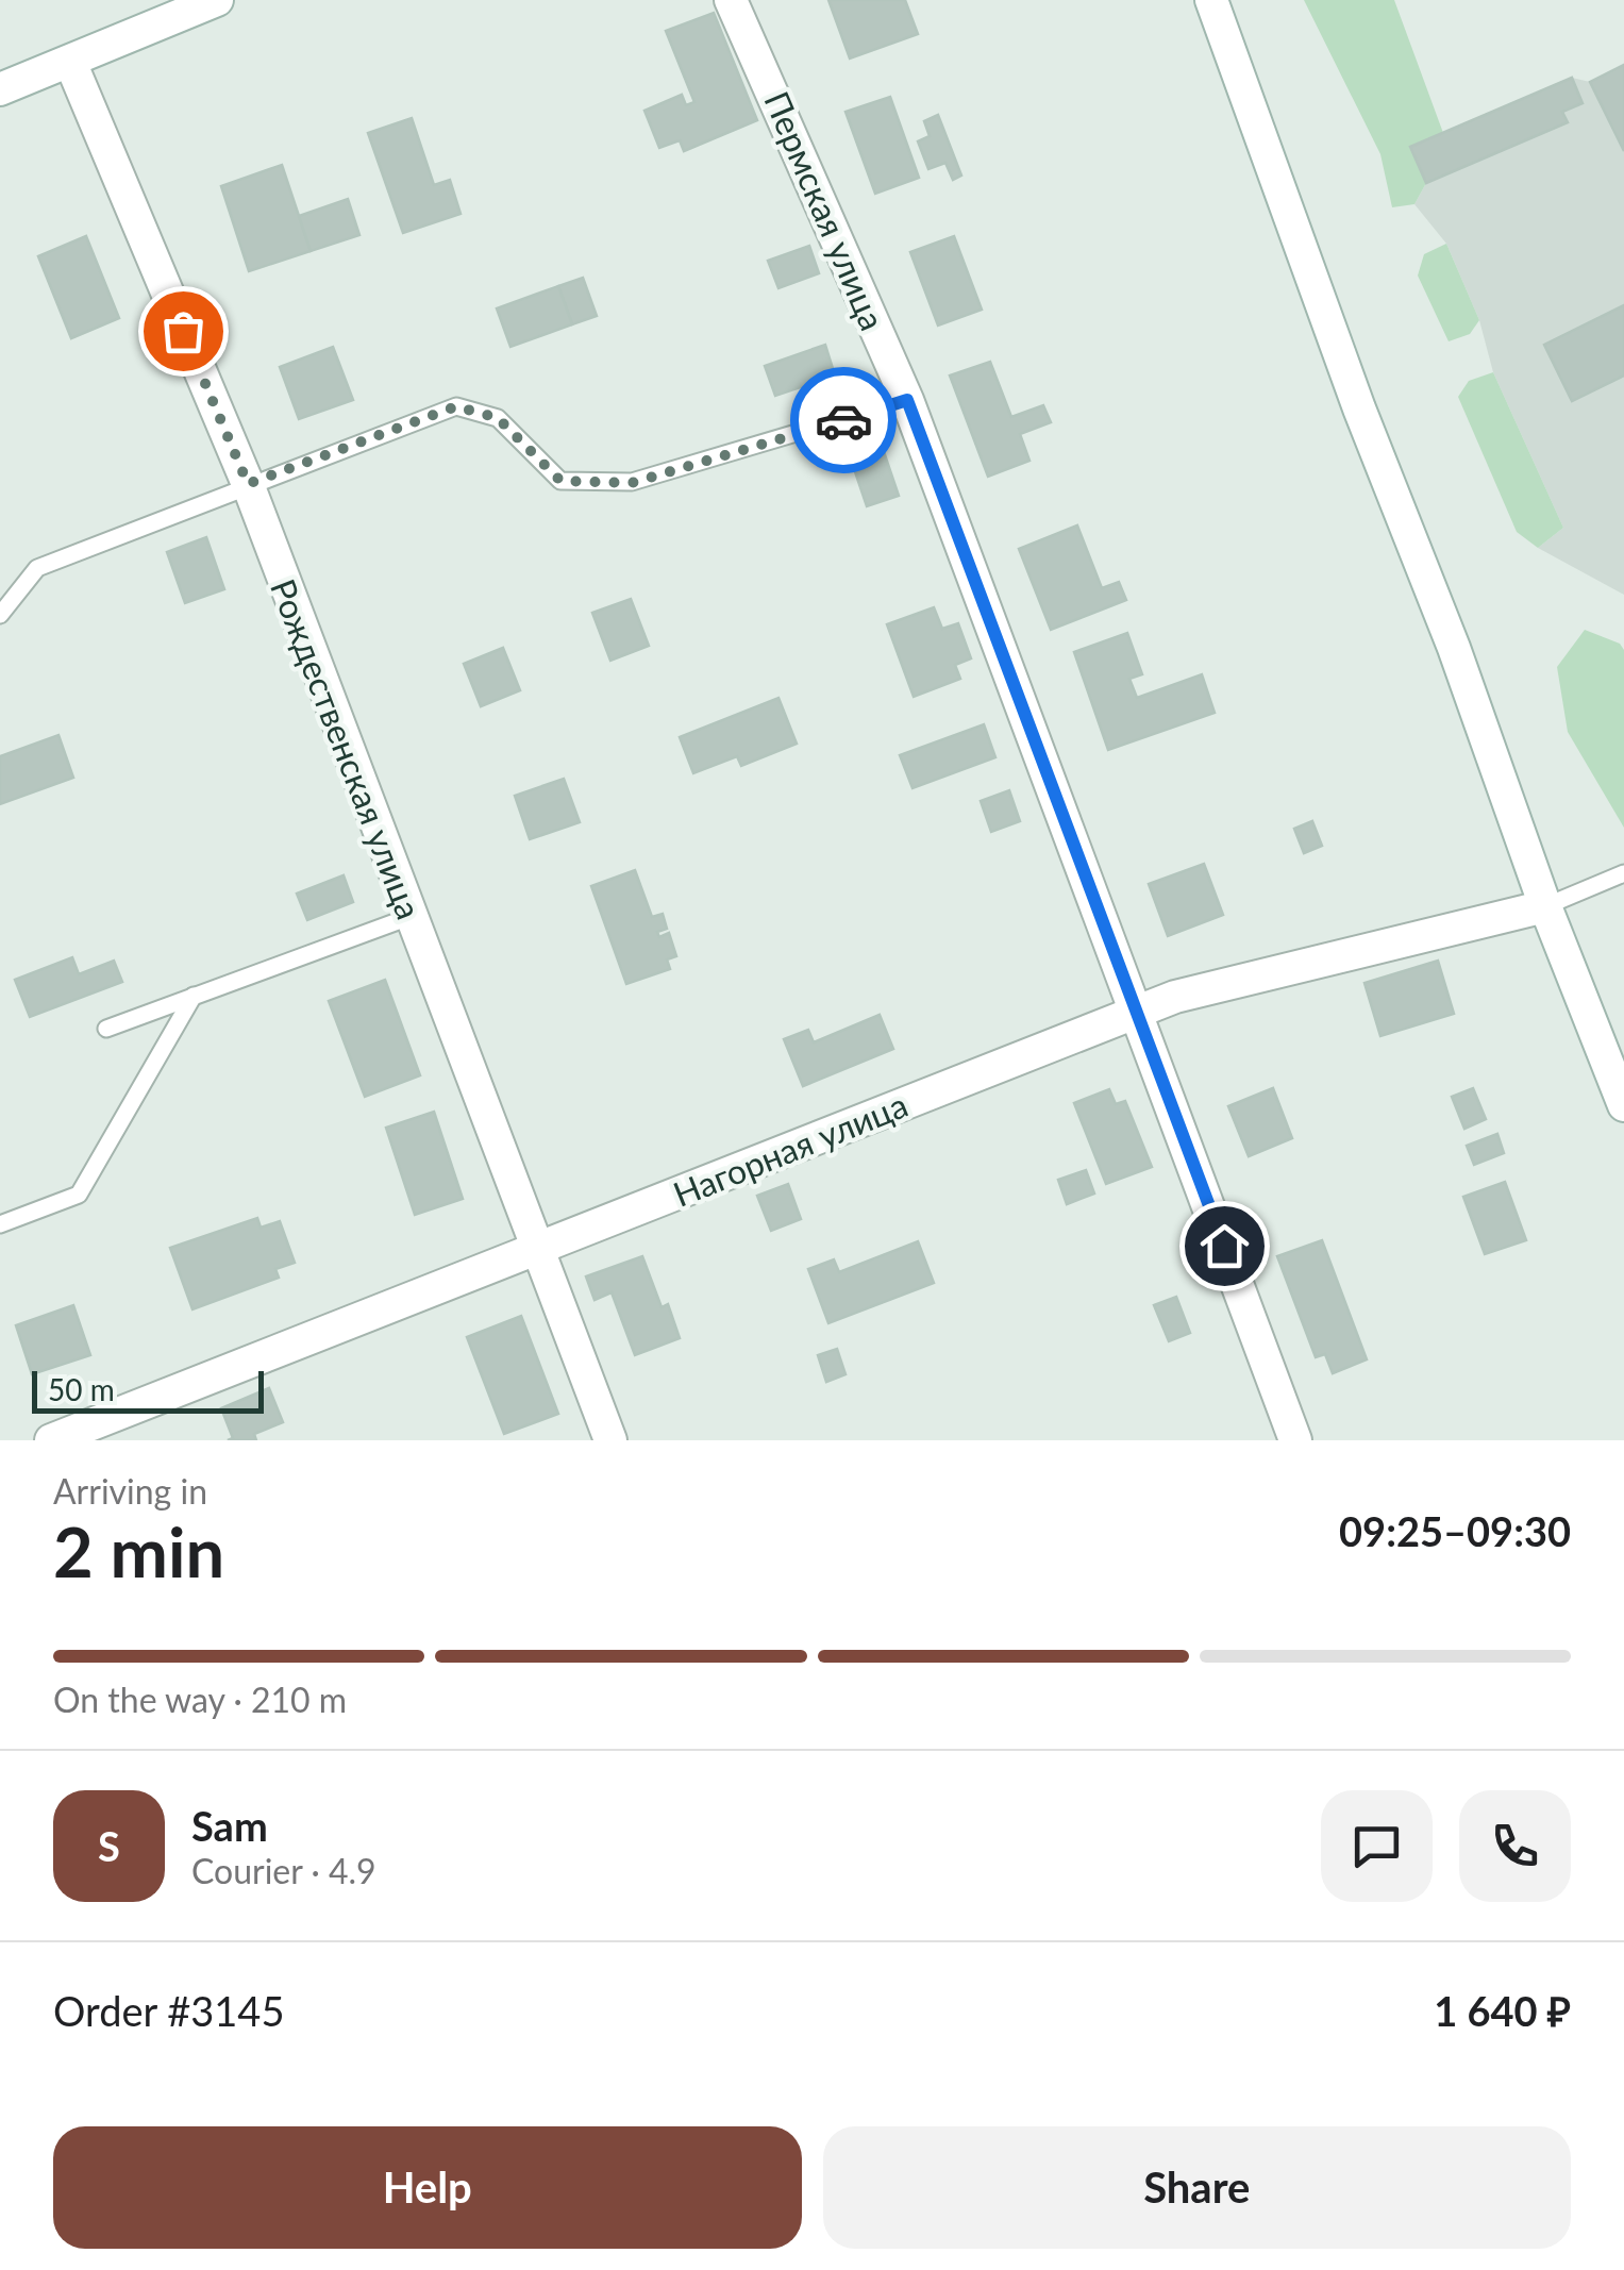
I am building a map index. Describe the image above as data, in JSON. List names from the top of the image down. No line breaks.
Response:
{"streets":{"street":["Пермская улица","Рождественская улица","Нагорная улица"]},"crossings":[["Пермская улица","Нагорная улица"],["Рождественская улица","Нагорная улица"]],"scale_bar":"50 m","page":{"scale":"50 m","heading":["2 min","Arriving in","09:25–09:30"],"panel":["Sam","Courier · 4.9","Order #3145","1 640 ₽"],"bar":"On the way · 210 m","round":"S","buttons":["Help","Share"]}}
